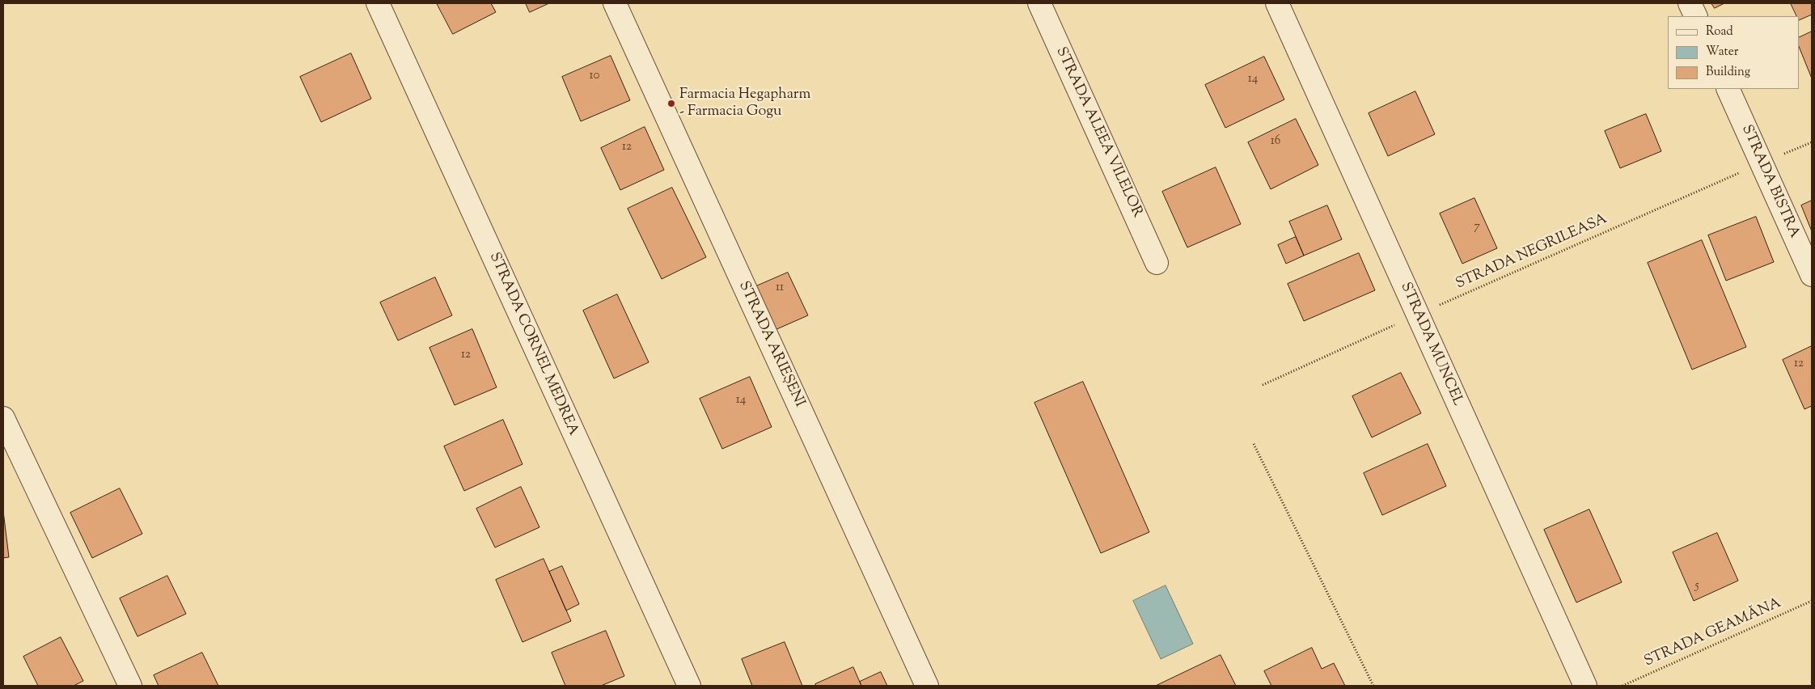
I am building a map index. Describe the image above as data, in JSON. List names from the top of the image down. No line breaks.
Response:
{"streets":{"street":["STRADA ALEEA VILELOR","STRADA BISTRA","STRADA CORNEL MEDREA","STRADA ARIEȘENI","STRADA MUNCEL"],"path":["STRADA NEGRILEASA","STRADA GEAMĂNA"]},"crossings":[["STRADA BISTRA","STRADA NEGRILEASA"],["STRADA NEGRILEASA","STRADA MUNCEL"]],"places":["Farmacia Hegapharm - Farmacia Gogu"],"house_numbers":["10","14","16","12","7","11","12","12","14","5"],"legend":["Road","Water","Building"]}
